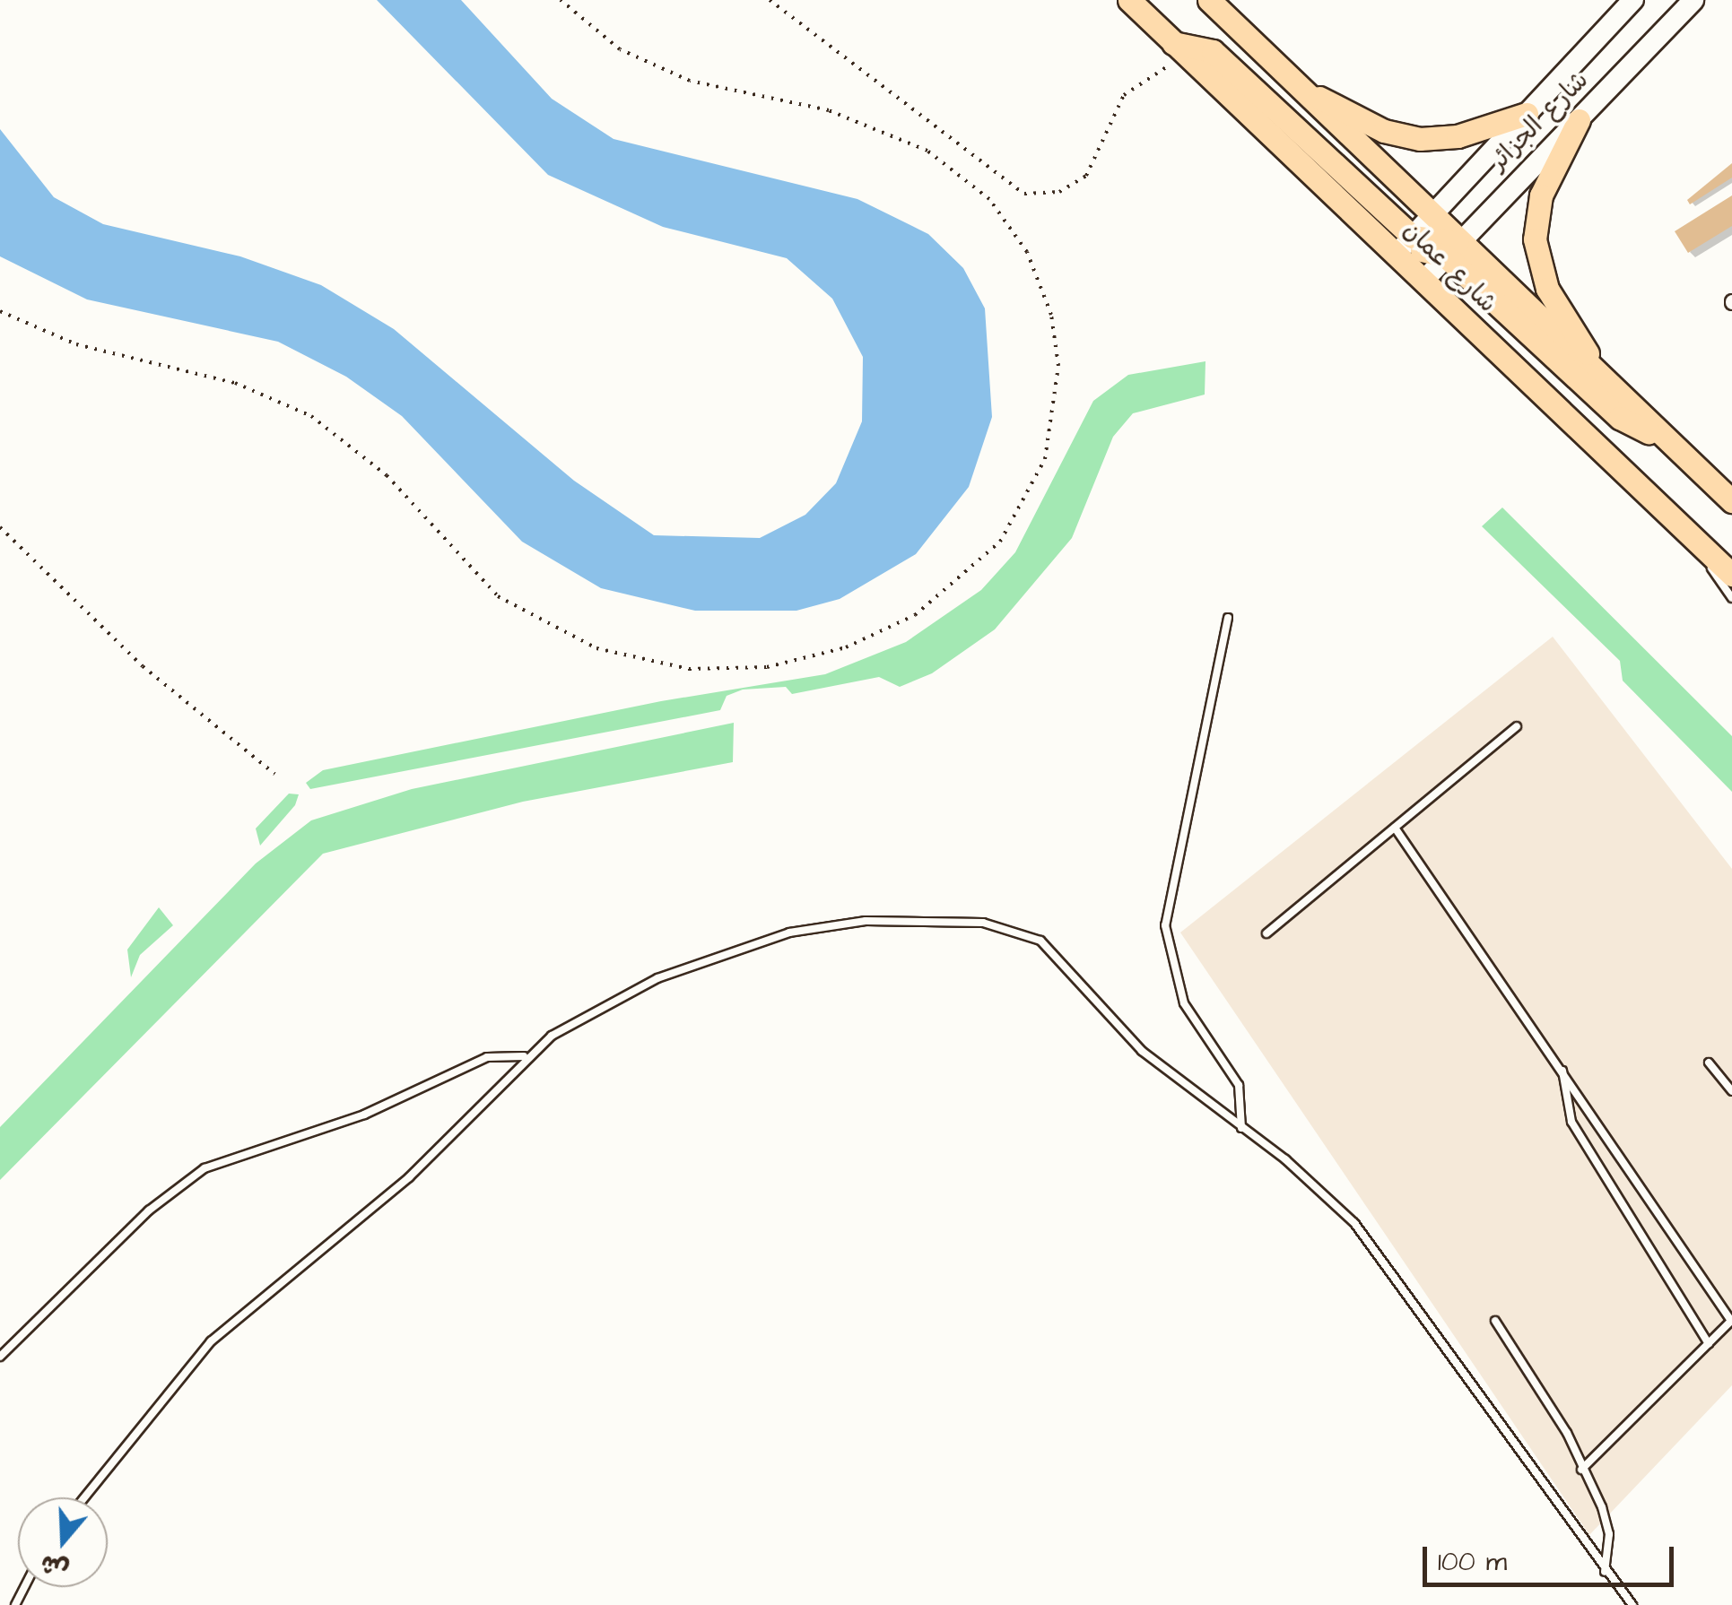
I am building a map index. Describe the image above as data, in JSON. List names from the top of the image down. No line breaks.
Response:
{"streets":{"main road":["شارع الجزائر","شارع عمان"]},"crossings":[["شارع الجزائر","شارع عمان"]],"scale_bar":"100 m","north":"bottom"}
